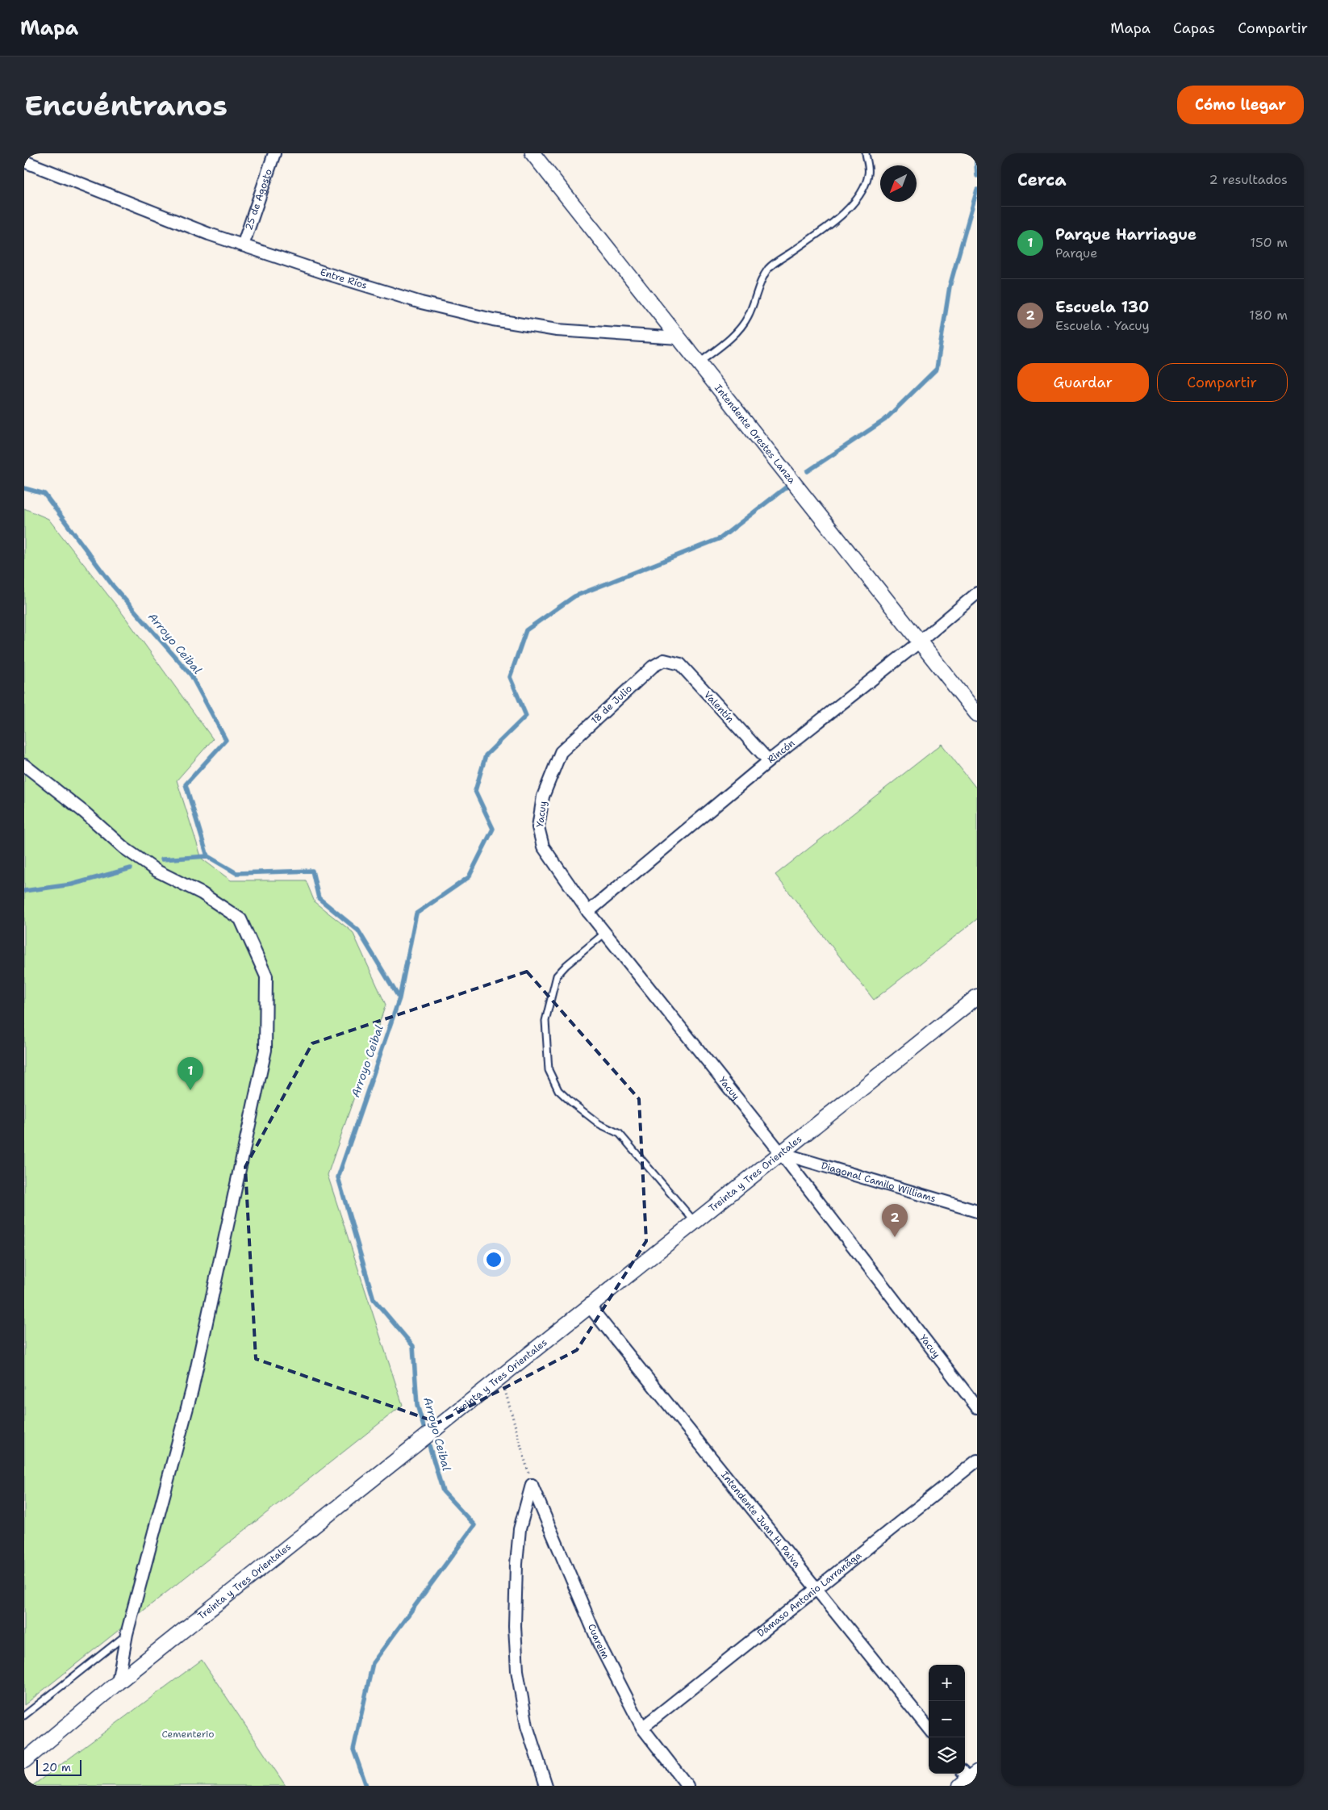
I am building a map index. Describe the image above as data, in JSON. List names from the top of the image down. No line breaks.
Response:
{"streets":{"street":["25 de Agosto","Entre Ríos","Intendente Orestes Lanza","18 de Julio","Valentín","Rincón","Yacuy","Treinta y Tres Orientales","Diagonal Camilo Williams","Intendente Juan H. Paiva","Dámaso Antonio Larranãga","Cuareim"]},"crossings":[["25 de Agosto","Entre Ríos"],["Entre Ríos","Intendente Orestes Lanza"],["Intendente Orestes Lanza","Rincón"],["18 de Julio","Valentín"],["18 de Julio","Yacuy"],["Valentín","Rincón"],["Rincón","Yacuy"],["Yacuy","Treinta y Tres Orientales"],["Yacuy","Diagonal Camilo Williams"],["Treinta y Tres Orientales","Diagonal Camilo Williams"],["Treinta y Tres Orientales","Intendente Juan H. Paiva"],["Intendente Juan H. Paiva","Dámaso Antonio Larranãga"],["Dámaso Antonio Larranãga","Cuareim"]],"water":["Arroyo Ceibal"],"parks":["Cementerio"],"scale_bar":"20 m","north":"bottom left","page":{"header":"Mapa","nav":["Mapa","Capas","Compartir"],"buttons":["Cómo llegar",["Guardar","Compartir"]],"title":"Encuéntranos","heading":["Cerca","2 resultados"],"list":[{"mark":"1","name":"Parque Harriague","note":"Parque","value":"150 m"},{"mark":"2","name":"Escuela 130","note":"Escuela · Yacuy","value":"180 m"}],"pins":["1","2"],"map_buttons":["+","−"],"scale":"20 m"}}
